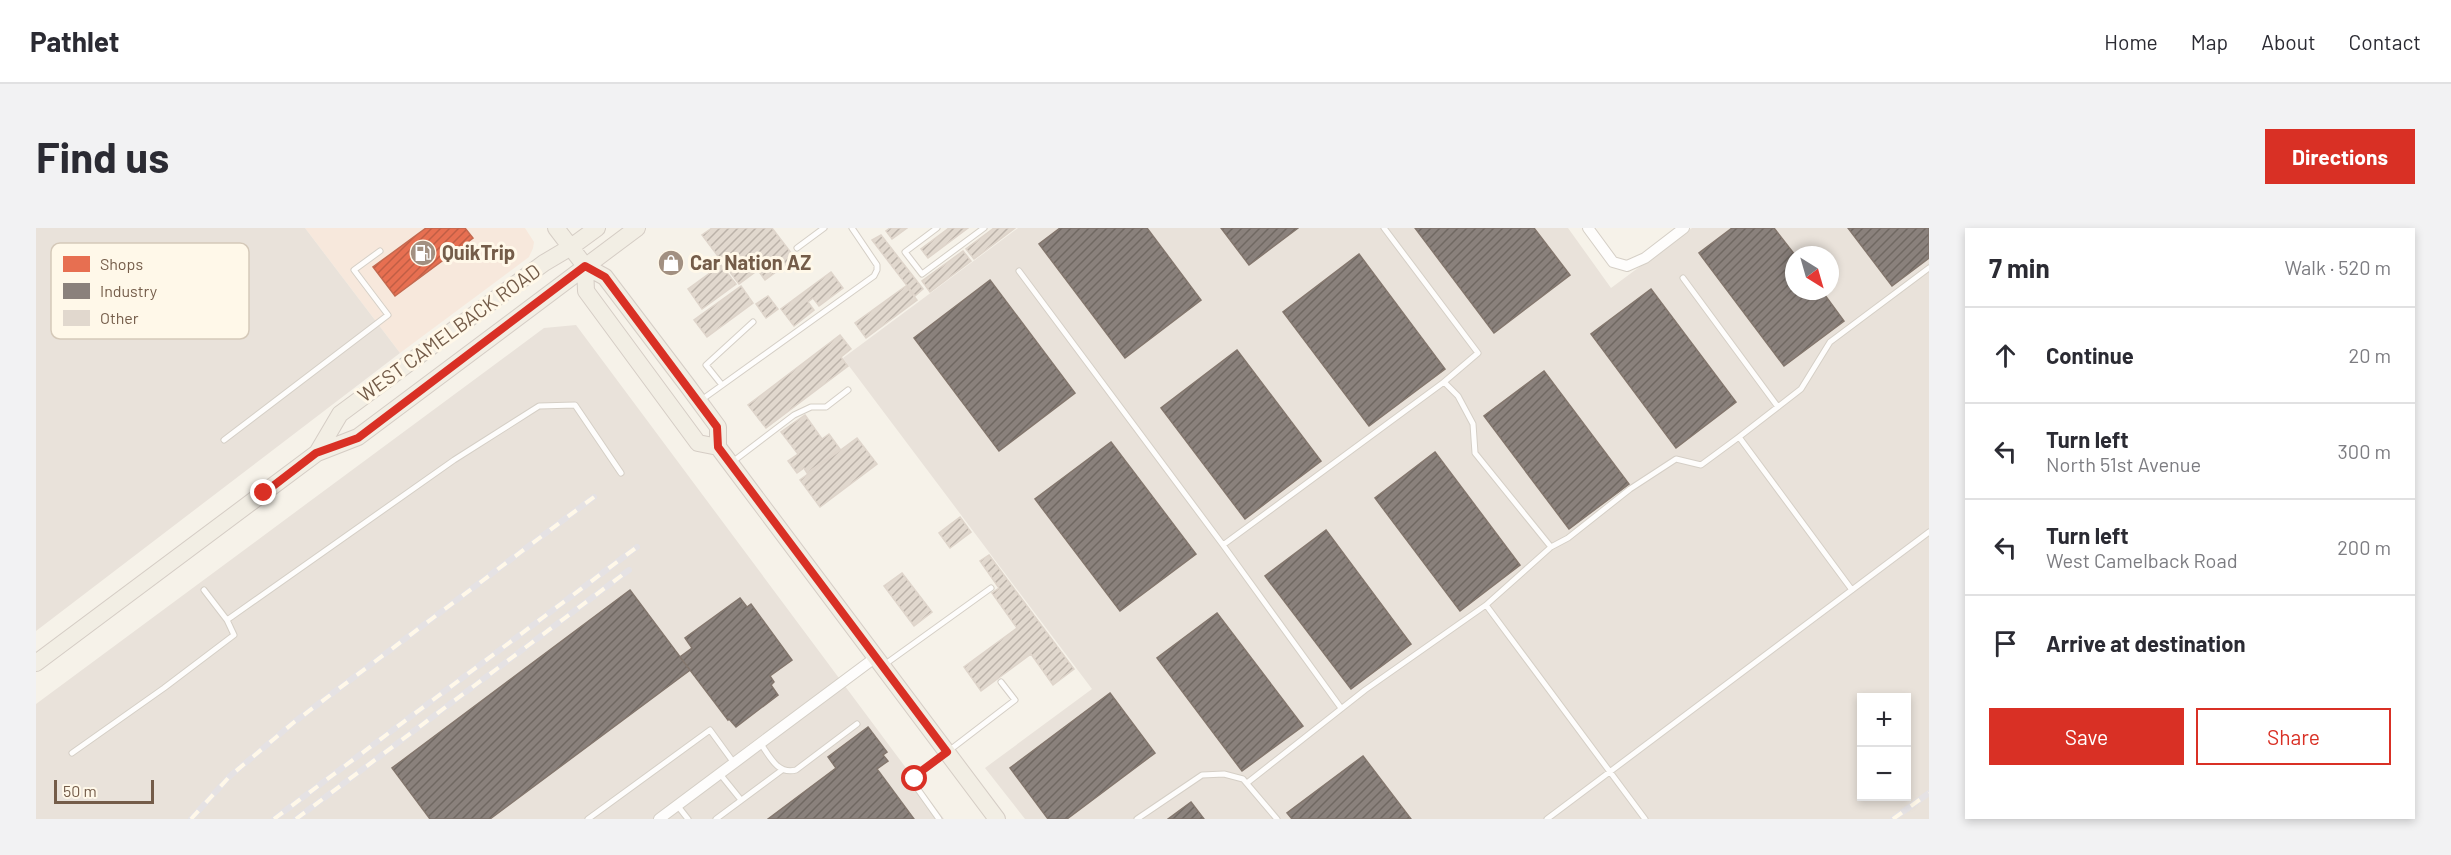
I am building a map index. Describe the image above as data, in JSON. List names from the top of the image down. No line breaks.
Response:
{"streets":{"main road":["WEST CAMELBACK ROAD"]},"places":{"fuel station":["QuikTrip"],"shop":["Car Nation AZ"]},"legend":["Shops","Industry","Other"],"scale_bar":"50 m","north":"bottom right","page":{"header":"Pathlet","nav":["Home","Map","About","Contact"],"buttons":["Directions",["Save","Share"]],"title":"Find us","heading":["7 min","Walk · 520 m"],"list":[["Continue","20 m"],["Turn left","North 51st Avenue","300 m"],["Turn left","West Camelback Road","200 m"],"Arrive at destination"],"map_buttons":["+","−"],"scale":"50 m"}}
